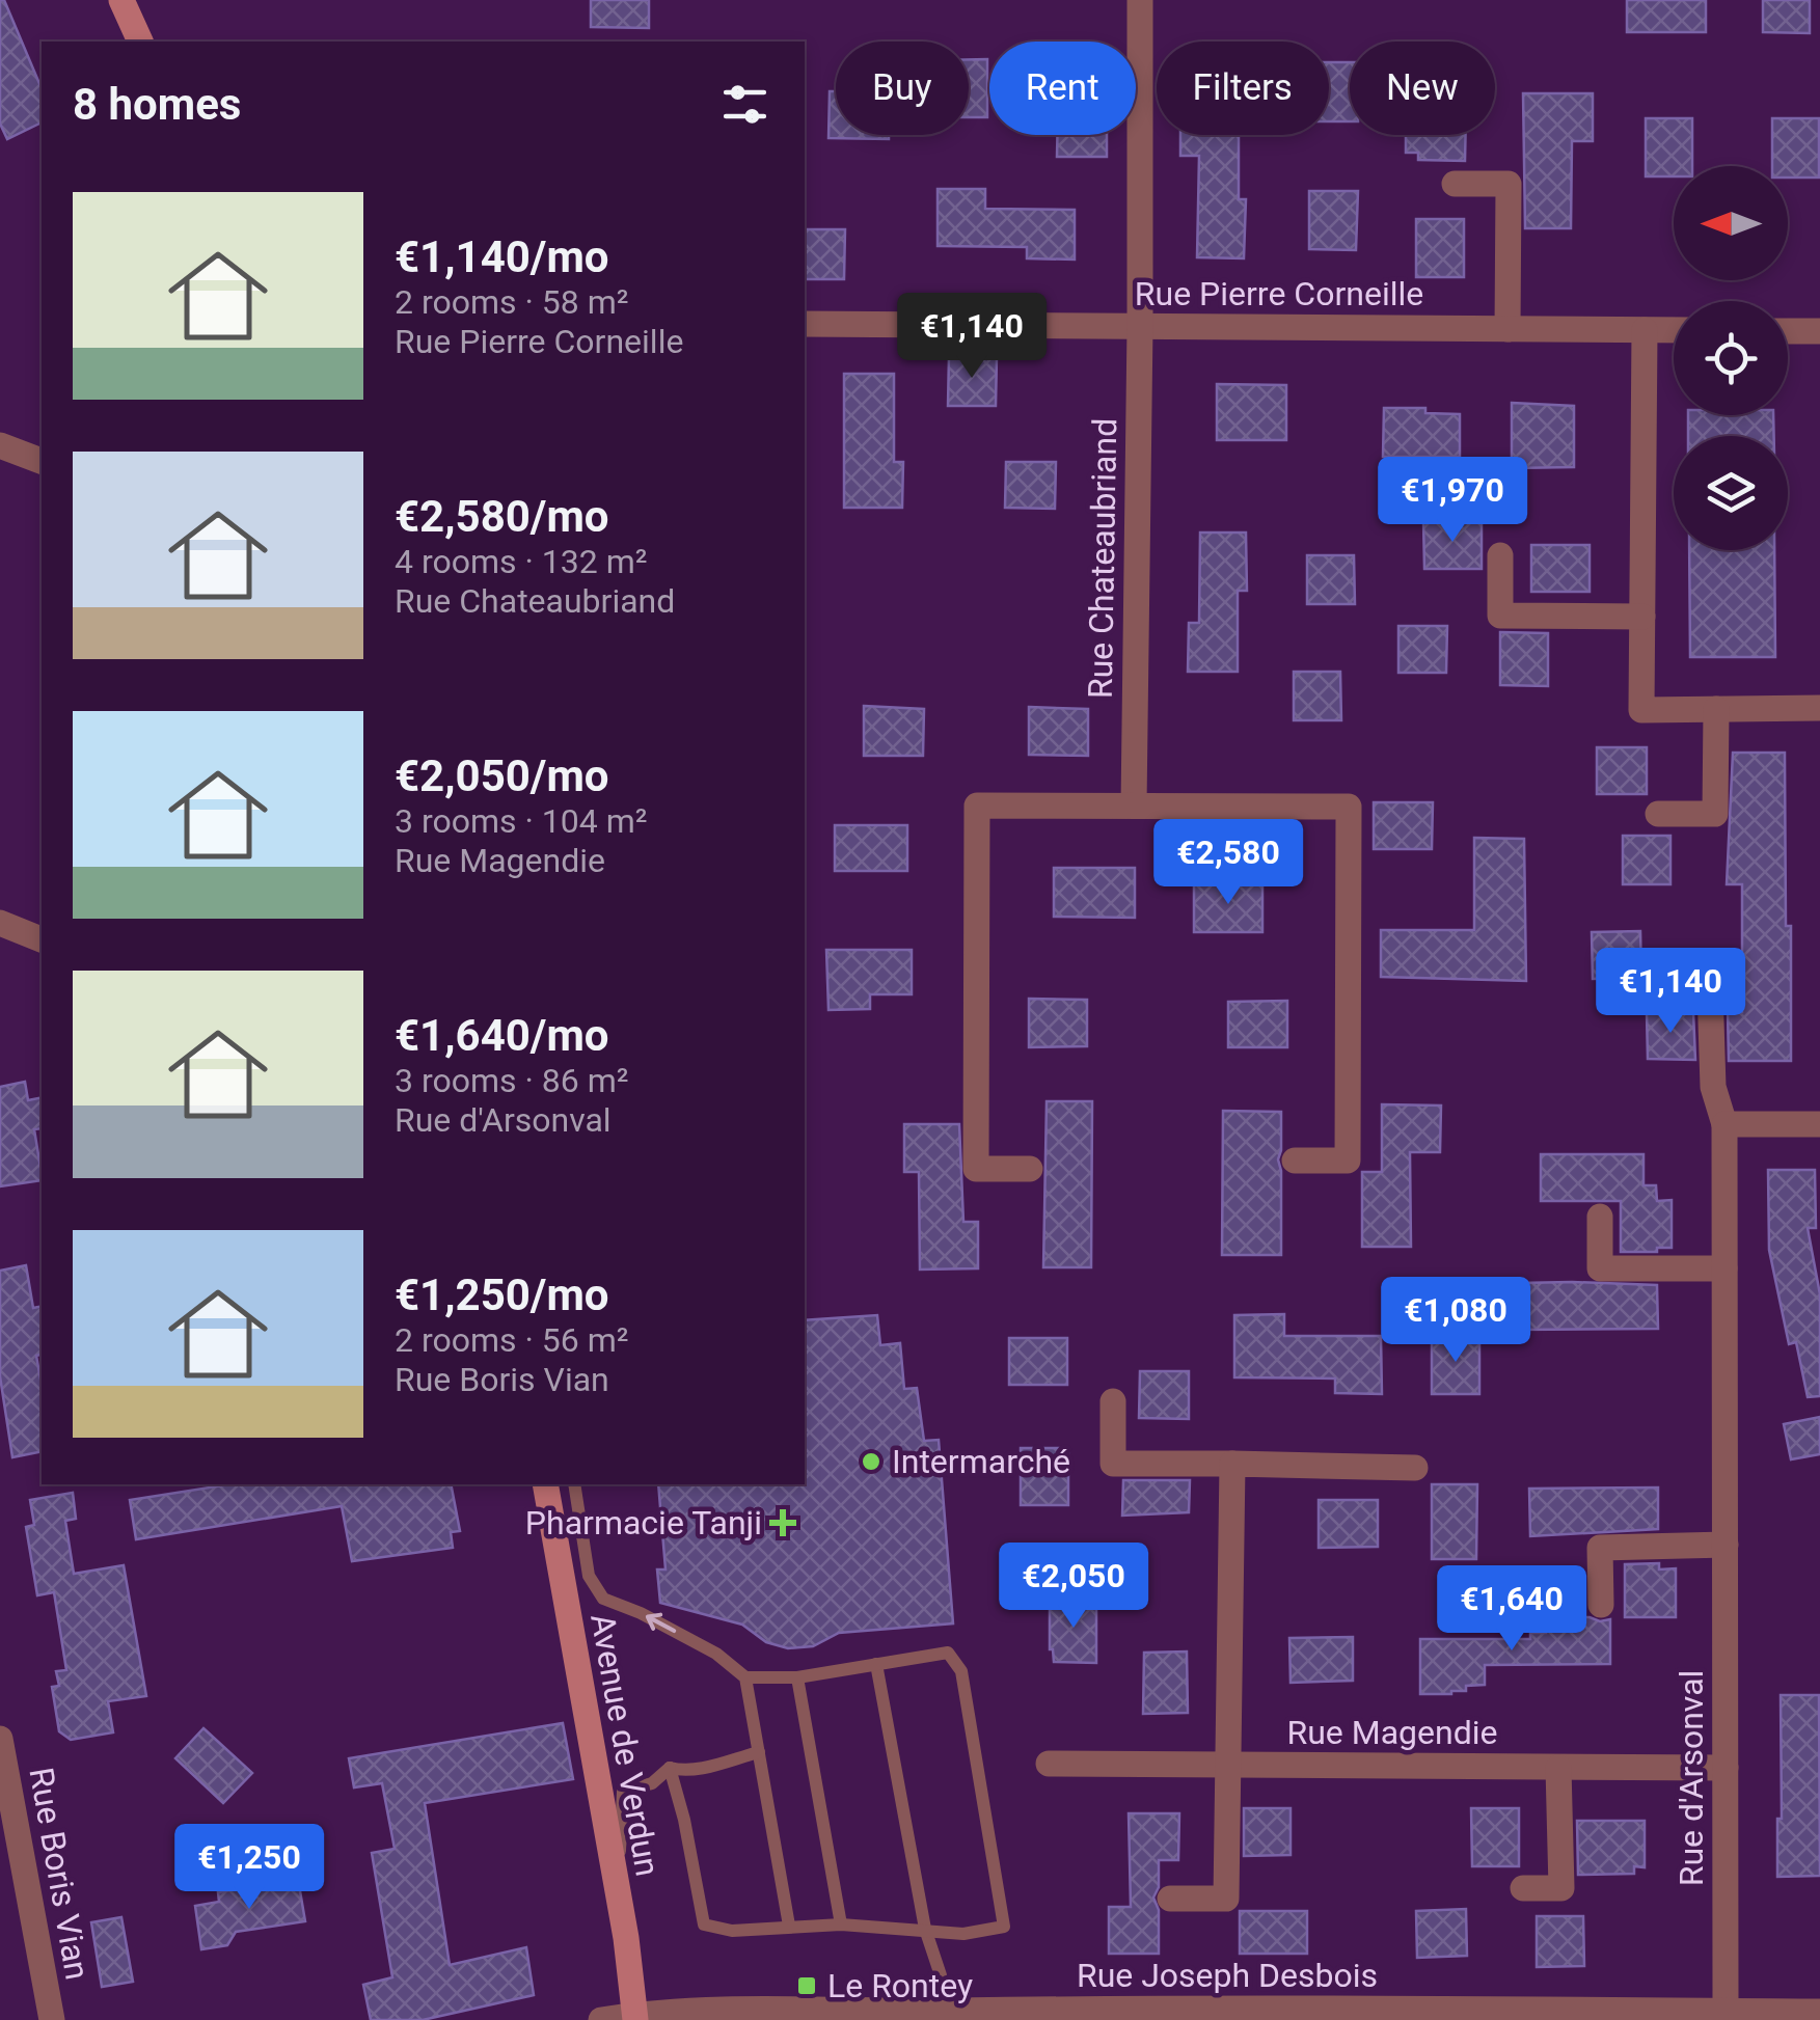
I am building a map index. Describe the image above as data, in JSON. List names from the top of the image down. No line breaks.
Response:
{"streets":{"main road":["Avenue de Verdun"],"street":["Rue Pierre Corneille","Rue Chateaubriand","Rue Magendie","Rue d'Arsonval","Rue Boris Vian","Rue Joseph Desbois"]},"crossings":[["Rue Pierre Corneille","Rue Chateaubriand"],["Rue Magendie","Rue d'Arsonval"],["Avenue de Verdun","Rue Joseph Desbois"],["Rue d'Arsonval","Rue Joseph Desbois"]],"places":{"other":["Intermarché"],"health":["Pharmacie Tanji"],"transit":["Le Rontey"]},"north":"left","page":{"chip":["Buy","Rent","Filters","New"],"heading":"8 homes","list":[{"name":"€1,140/mo","note":"2 rooms · 58 m² · Rue Pierre Corneille"},{"name":"€2,580/mo","note":"4 rooms · 132 m² · Rue Chateaubriand"},{"name":"€2,050/mo","note":"3 rooms · 104 m² · Rue Magendie"},{"name":"€1,640/mo","note":"3 rooms · 86 m² · Rue d'Arsonval"},{"name":"€1,250/mo","note":"2 rooms · 56 m² · Rue Boris Vian"}],"price":["€1,140","€1,970","€2,580","€1,140","€1,080","€2,050","€1,640","€1,250"]}}
